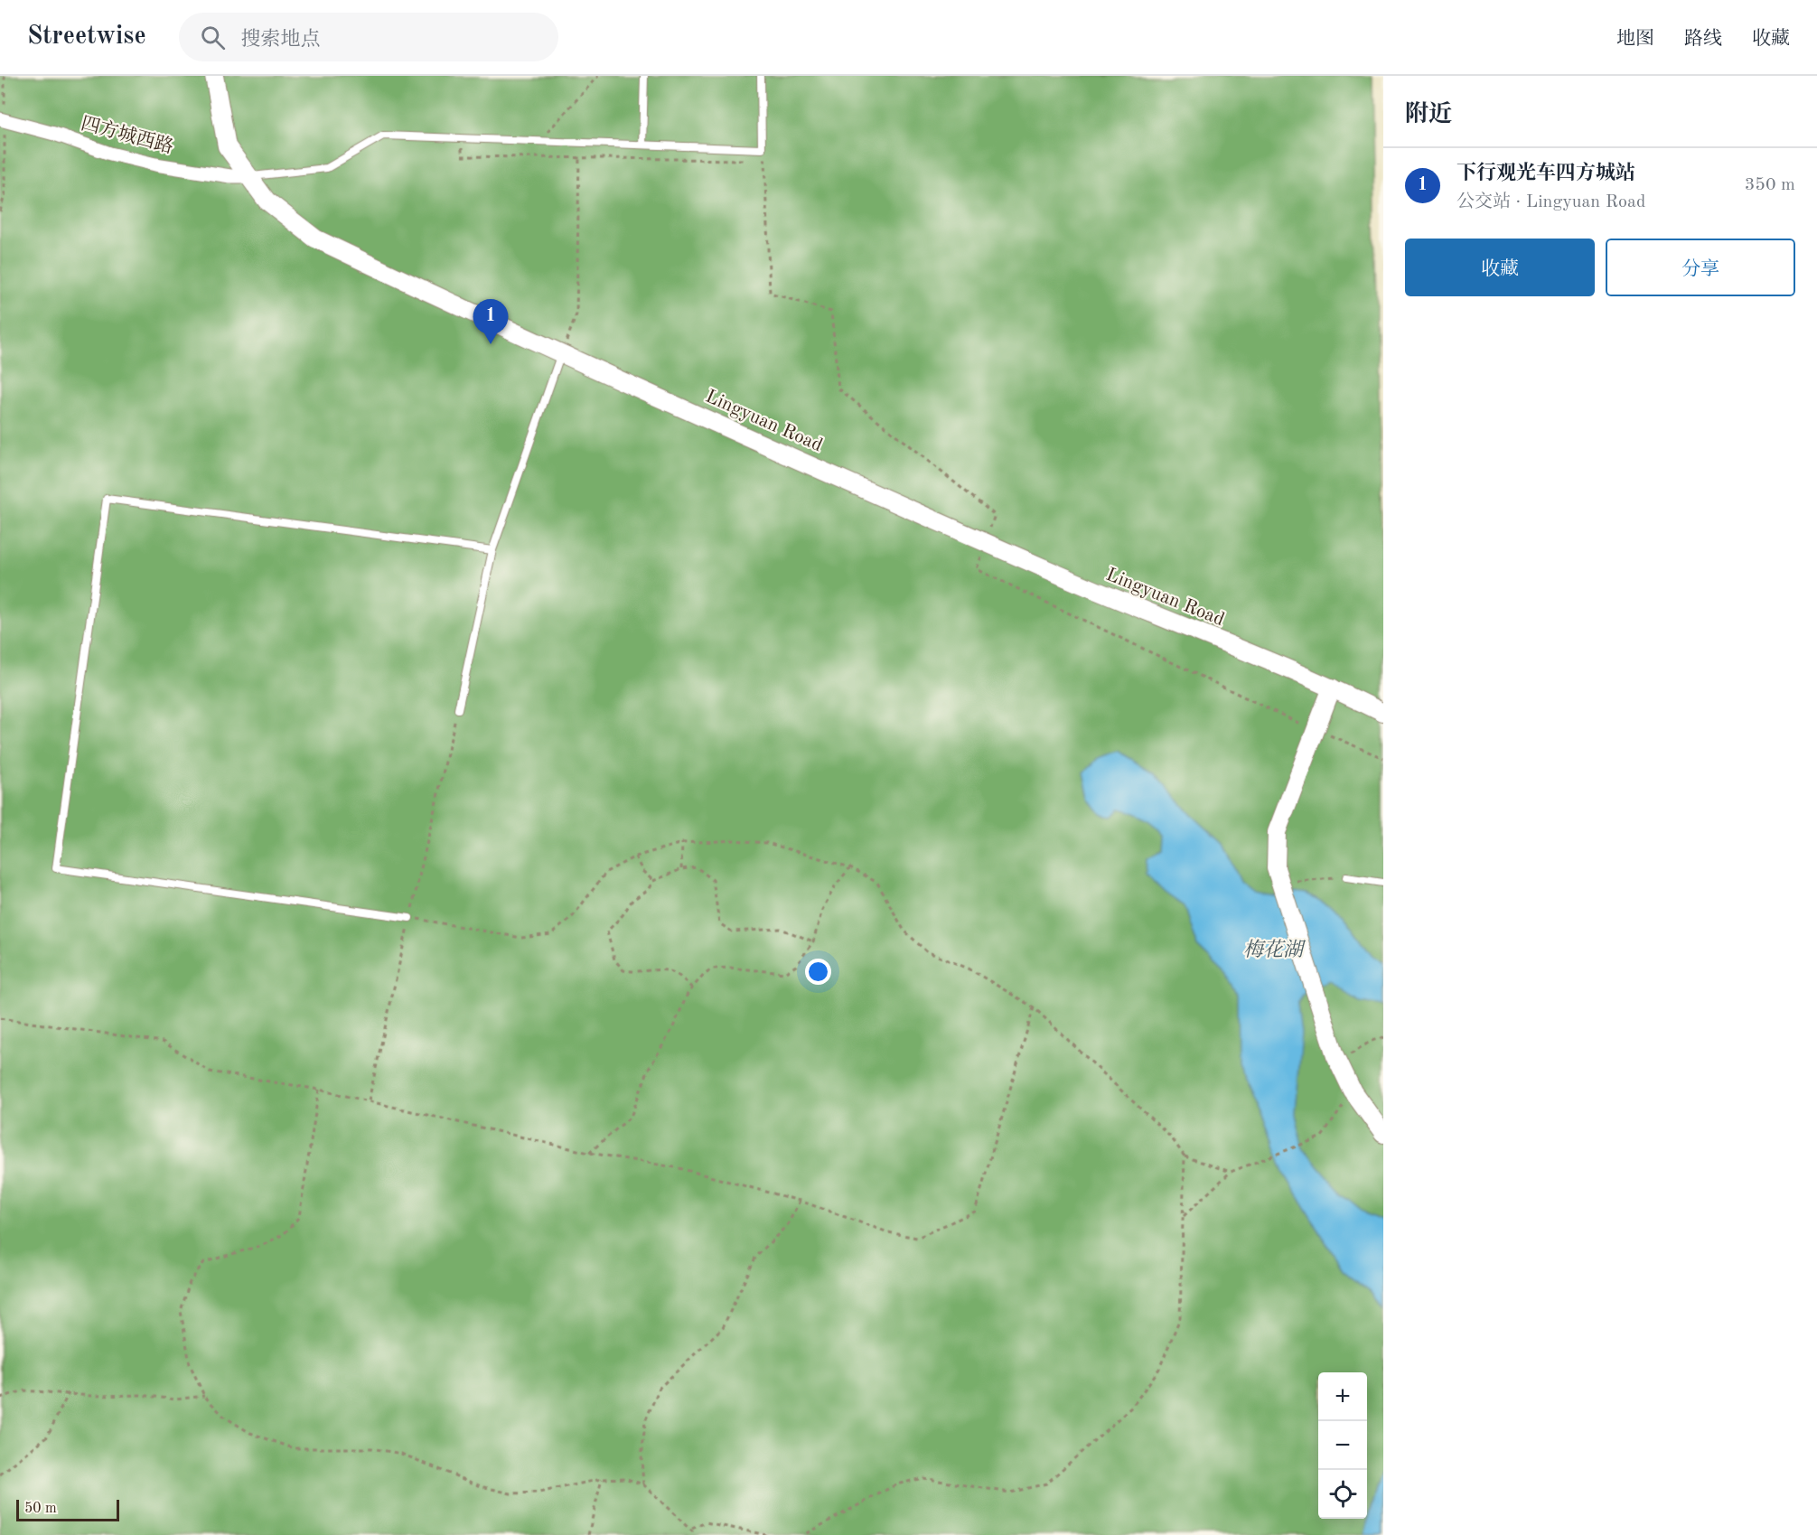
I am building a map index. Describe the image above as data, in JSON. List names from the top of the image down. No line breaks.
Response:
{"streets":{"street":["四方城西路","Lingyuan Road"]},"crossings":[["四方城西路","Lingyuan Road"]],"water":["梅花湖"],"scale_bar":"50 m","page":{"header":"Streetwise","search":"搜索地点","nav":["地图","路线","收藏"],"heading":"附近","list":[{"mark":"1","name":"下行观光车四方城站","note":"公交站 · Lingyuan Road","value":"350 m"}],"buttons":["收藏","分享"],"pins":"1","map_buttons":["+","−"],"scale":"50 m"}}
